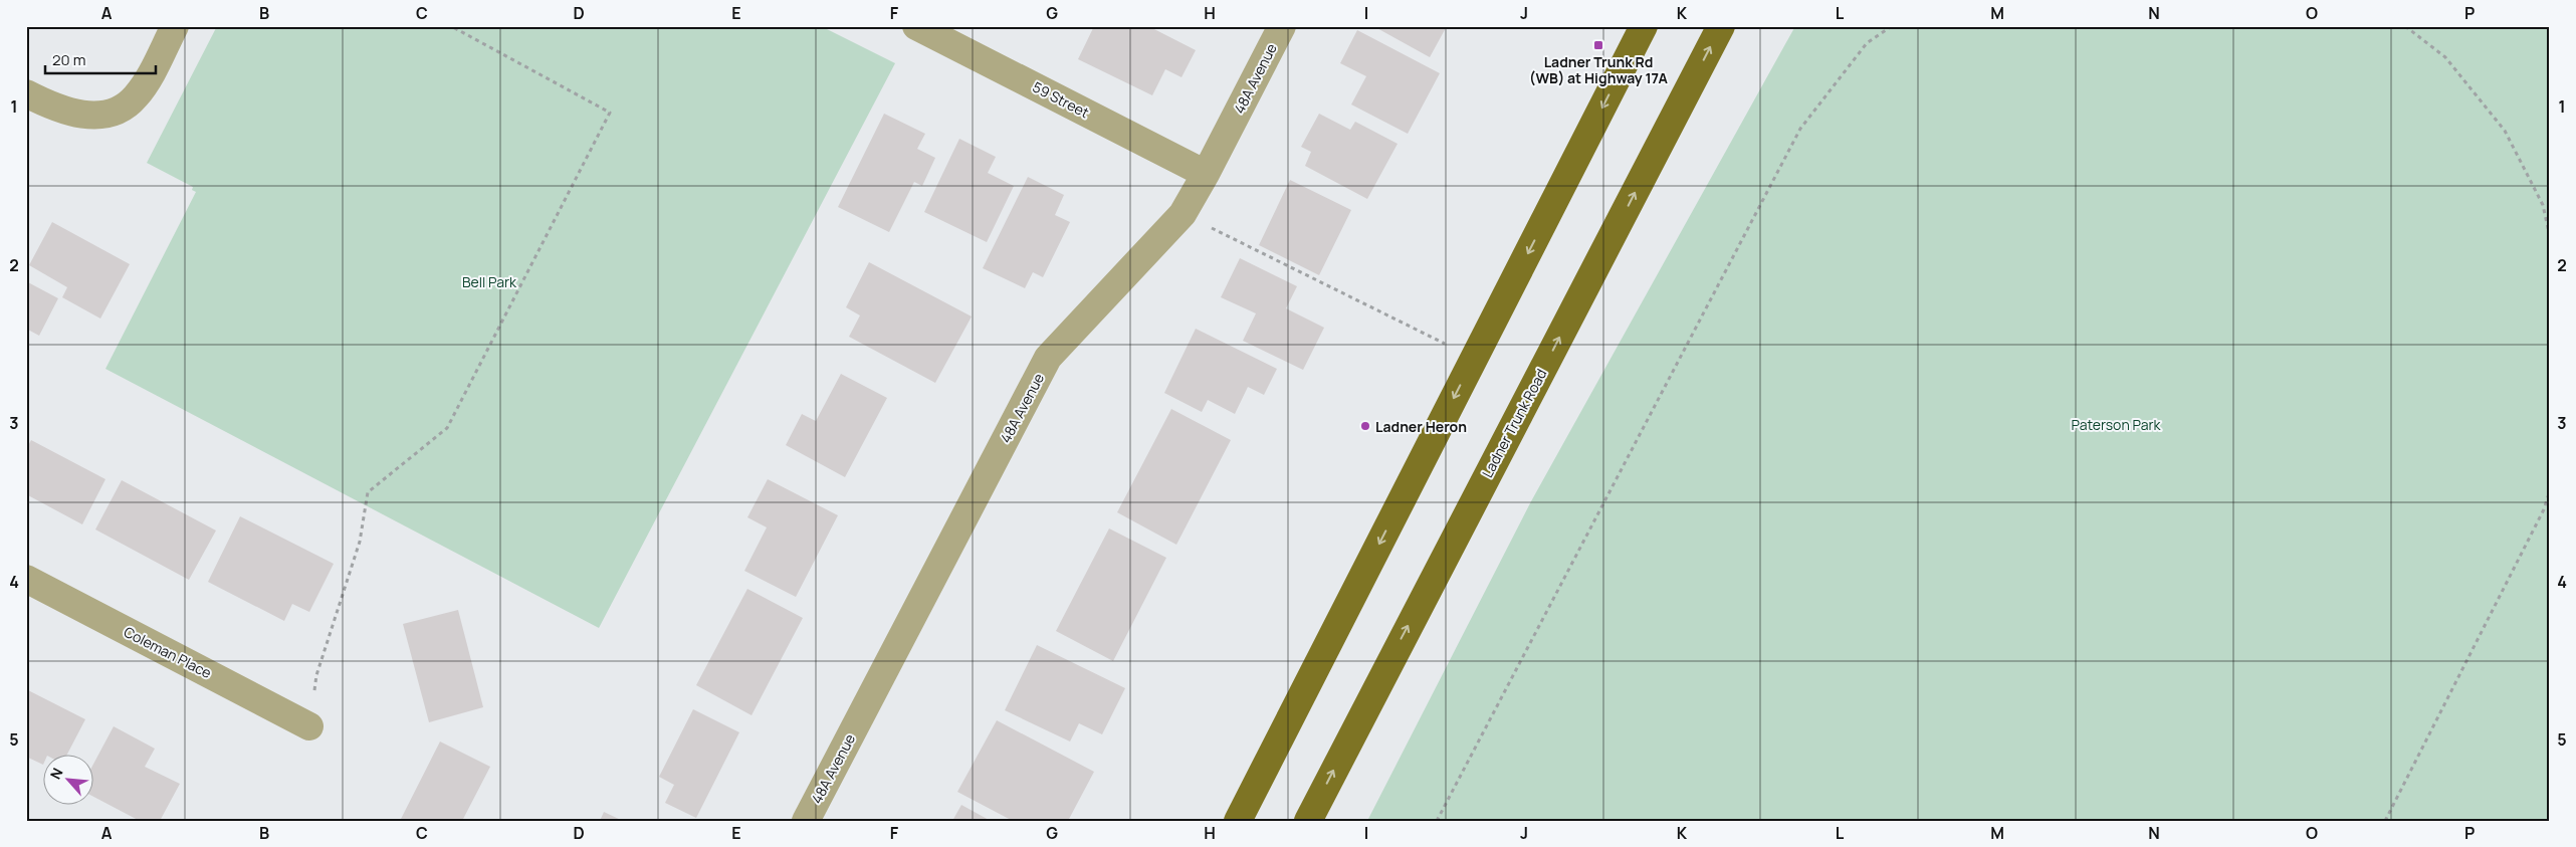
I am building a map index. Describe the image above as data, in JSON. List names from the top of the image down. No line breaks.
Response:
{"streets":{"main road":["Ladner Trunk Road"],"street":["48A Avenue","59 Street","Coleman Place"]},"crossings":[["48A Avenue","59 Street"]],"parks":["Bell Park","Paterson Park"],"places":{"transit":["Ladner Trunk Rd (WB) at Highway 17A"],"other":["Ladner Heron"]},"scale_bar":"20 m","north":"top left","grid":{"columns":["A","B","C","D","E","F","G","H","I","J","K","L","M","N","O","P"],"rows":["1","2","3","4","5"]}}
